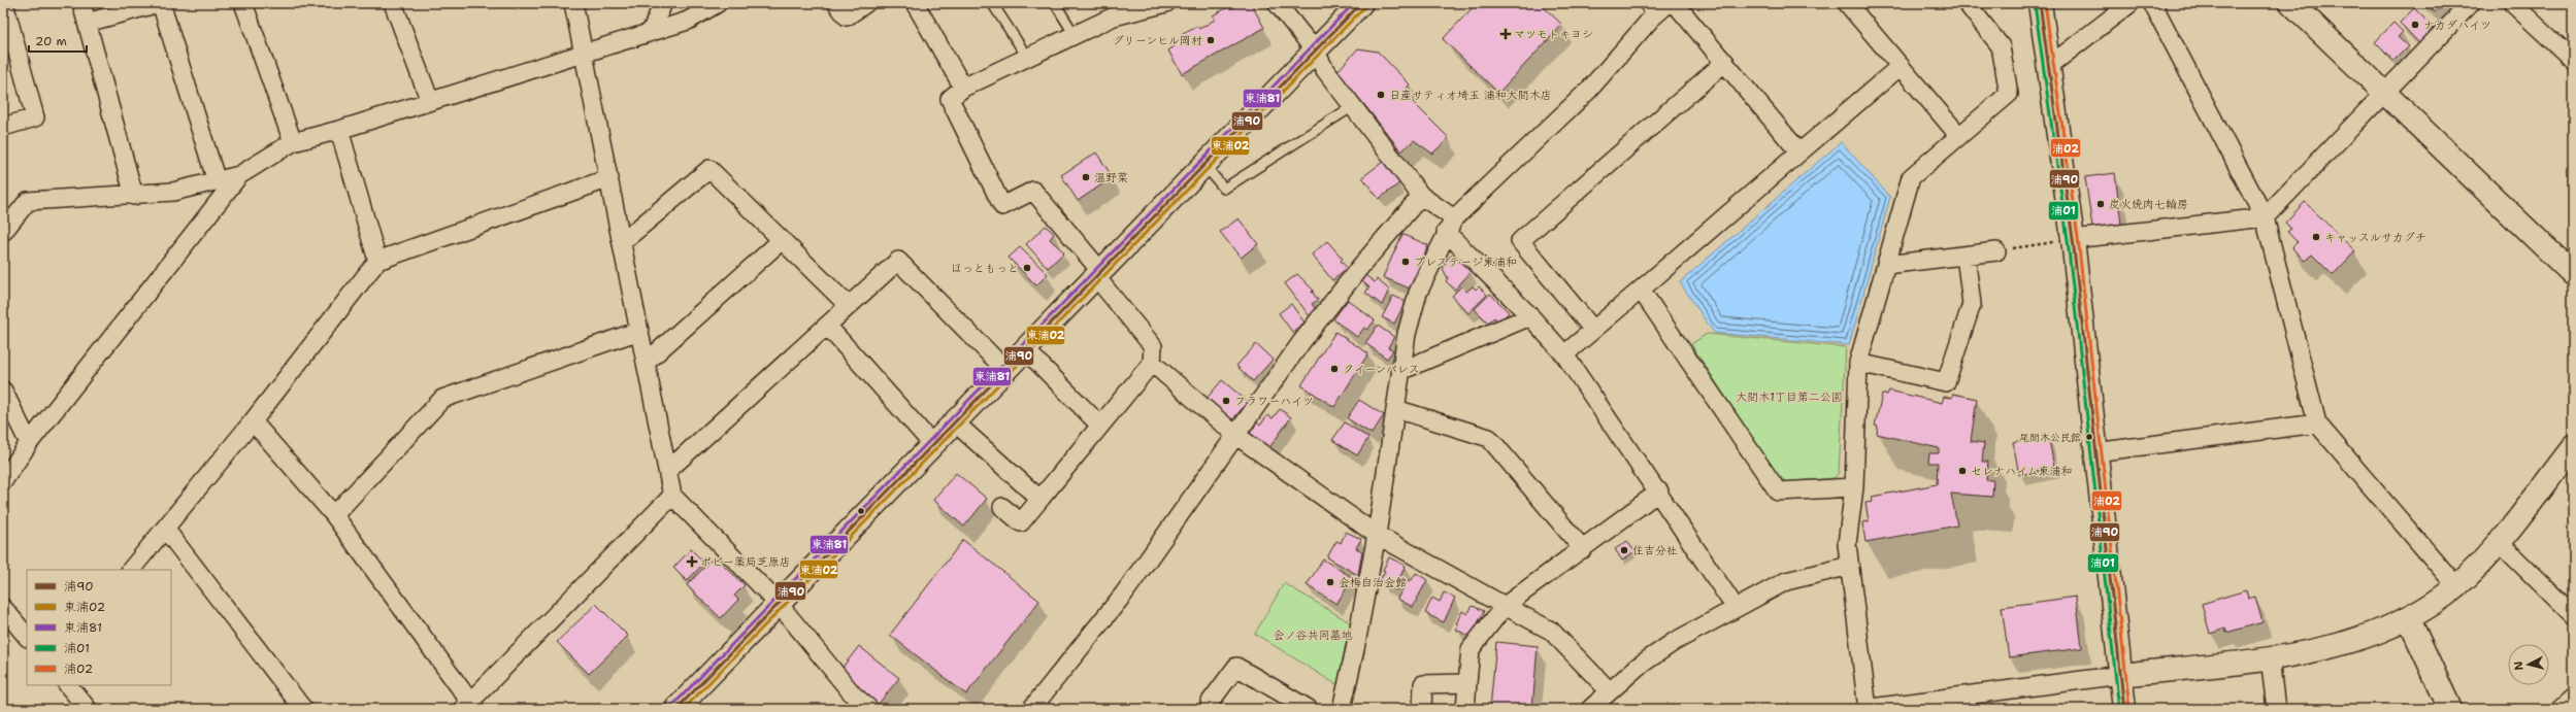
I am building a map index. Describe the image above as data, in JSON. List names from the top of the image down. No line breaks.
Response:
{"parks":["大間木1丁目第二公園","会ノ谷共同墓地"],"places":{"other":["ナカダハイツ","グリーンヒル岡村","日産サティオ埼玉 浦和大間木店","温野菜","炭火焼肉七輪房","キャッスルサカグチ","プレステージ東浦和","ほっともっと","クイーンパレス","フラワーハイツ","尾間木公民館","セレナハイム東浦和","住吉分社","会梅自治会館"],"health":["マツモトキヨシ","ポピー薬局芝原店"]},"lines":["transit line 浦90","transit line 東浦81","transit line 浦02","transit line 浦01","transit line 東浦02"],"legend":["浦90","東浦02","東浦81","浦01","浦02"],"scale_bar":"20 m","north":"left"}
